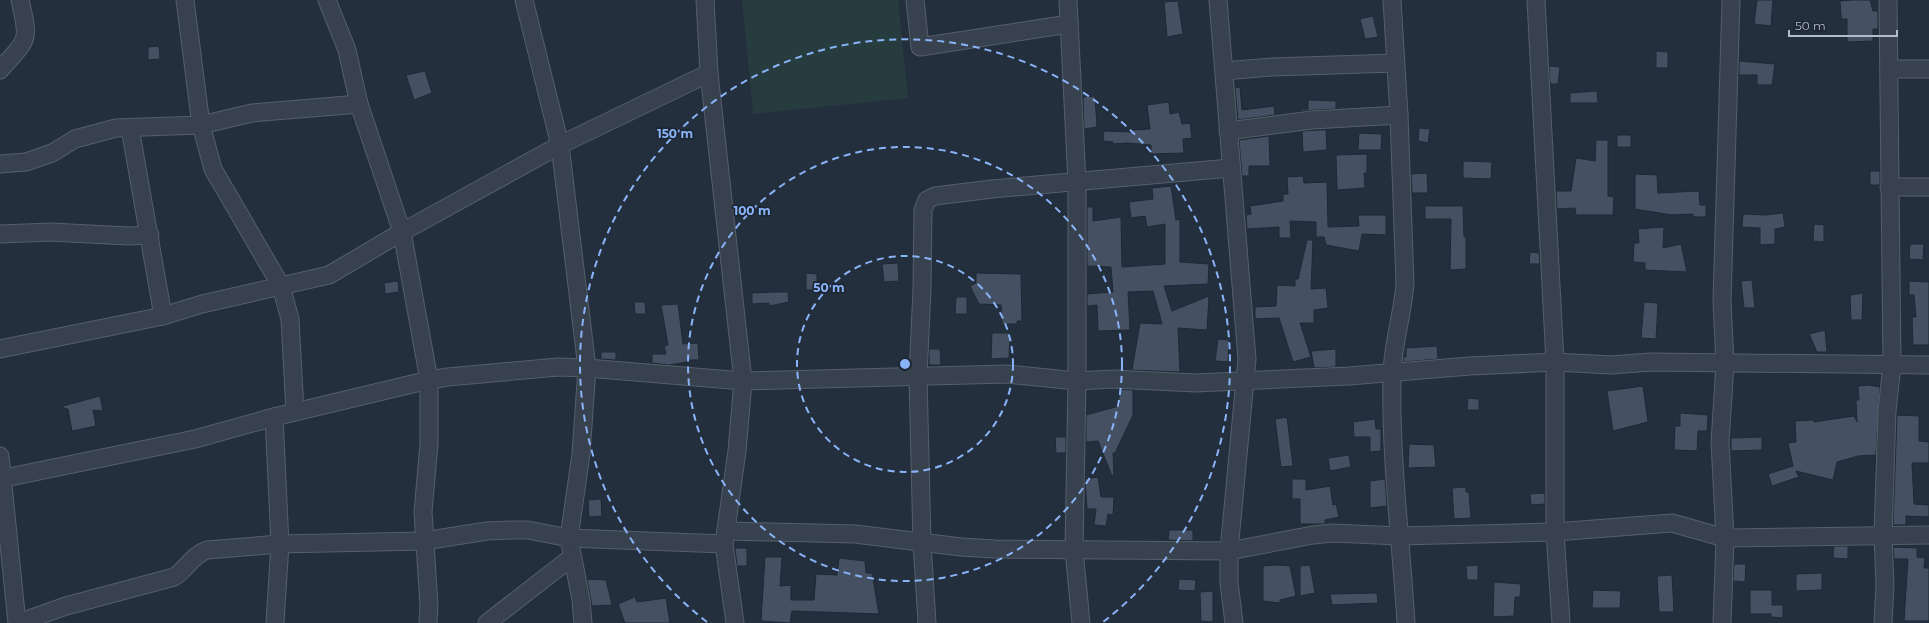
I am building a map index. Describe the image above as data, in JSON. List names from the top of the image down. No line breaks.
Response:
{"scale_bar":"50 m","rings":["150 m","100 m","50 m"]}
